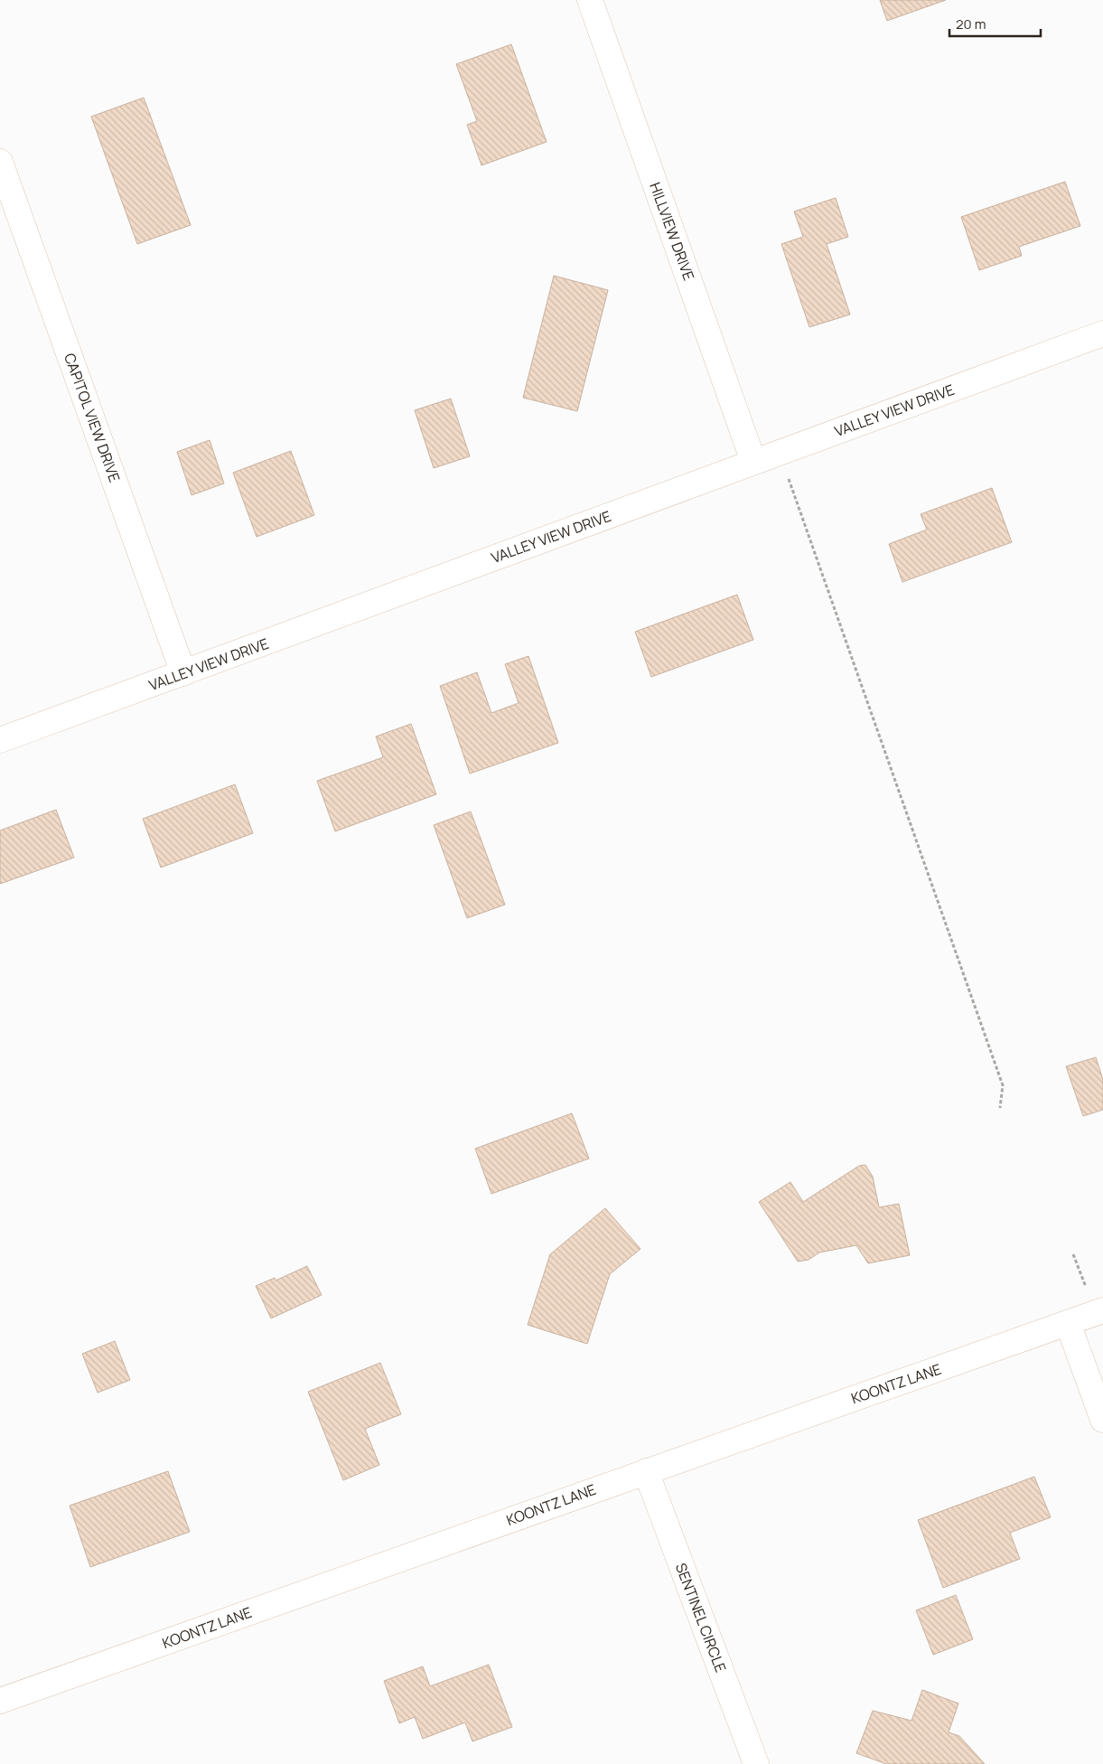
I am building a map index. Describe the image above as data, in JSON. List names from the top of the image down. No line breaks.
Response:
{"streets":{"street":["HILLVIEW DRIVE","VALLEY VIEW DRIVE","CAPITOL VIEW DRIVE","KOONTZ LANE","SENTINEL CIRCLE"]},"crossings":[["HILLVIEW DRIVE","VALLEY VIEW DRIVE"],["VALLEY VIEW DRIVE","CAPITOL VIEW DRIVE"],["KOONTZ LANE","SENTINEL CIRCLE"]],"scale_bar":"20 m"}
